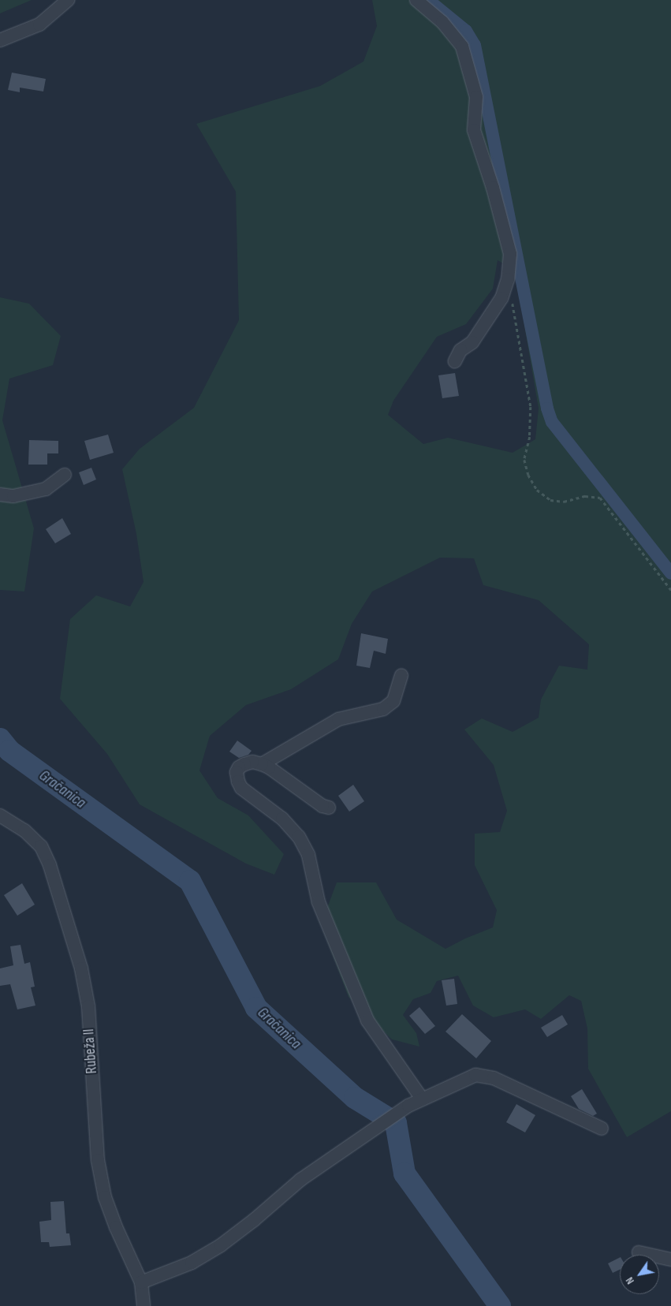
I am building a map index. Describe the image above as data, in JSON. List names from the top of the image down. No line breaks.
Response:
{"streets":{"street":["Rubeža II"]},"water":["Gračanica"],"north":"bottom left"}
